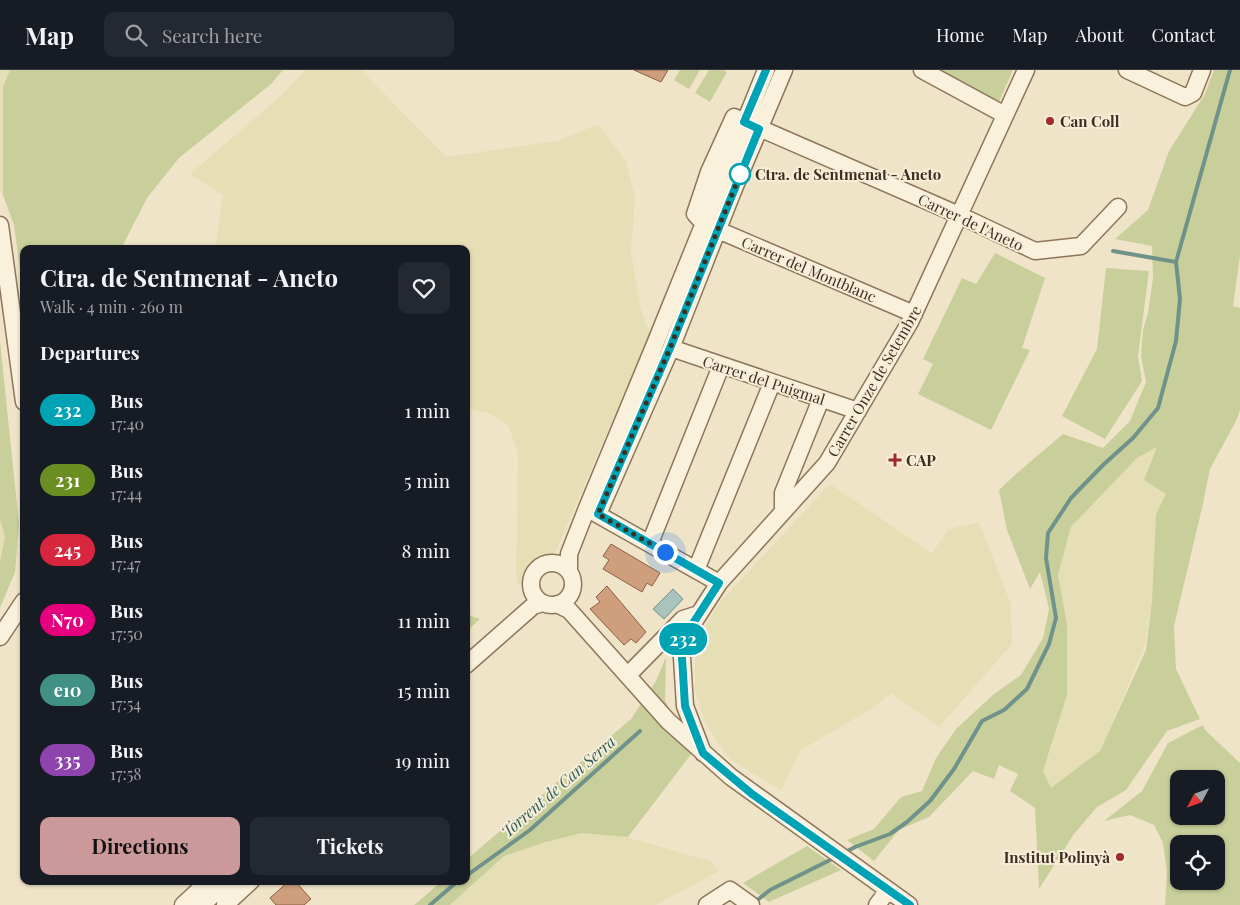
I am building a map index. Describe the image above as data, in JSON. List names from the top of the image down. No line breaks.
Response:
{"streets":{"street":["Carrer de l'Aneto","Carrer del Montblanc","Carrer del Puigmal","Carrer Onze de Setembre"]},"crossings":[["Carrer de l'Aneto","Carrer Onze de Setembre"],["Carrer del Montblanc","Carrer Onze de Setembre"],["Carrer del Puigmal","Carrer Onze de Setembre"]],"water":["Torrent de Can Serra"],"places":{"other":["Can Coll","Ctra. de Sentmenat - Aneto","Institut Polinyà"],"health":["CAP"]},"lines":["bus line 232"],"north":"bottom left","page":{"header":"Map","search":"Search here","nav":["Home","Map","About","Contact"],"on_map":"232","heading":[["Ctra. de Sentmenat - Aneto","Walk · 4 min · 260 m"],"Departures"],"list":[{"mark":"232","name":"Bus","note":"17:40","value":"1 min"},{"mark":"231","name":"Bus","note":"17:44","value":"5 min"},{"mark":"245","name":"Bus","note":"17:47","value":"8 min"},{"mark":"N70","name":"Bus","note":"17:50","value":"11 min"},{"mark":"e10","name":"Bus","note":"17:54","value":"15 min"},{"mark":"335","name":"Bus","note":"17:58","value":"19 min"}],"buttons":["Directions","Tickets"]}}
